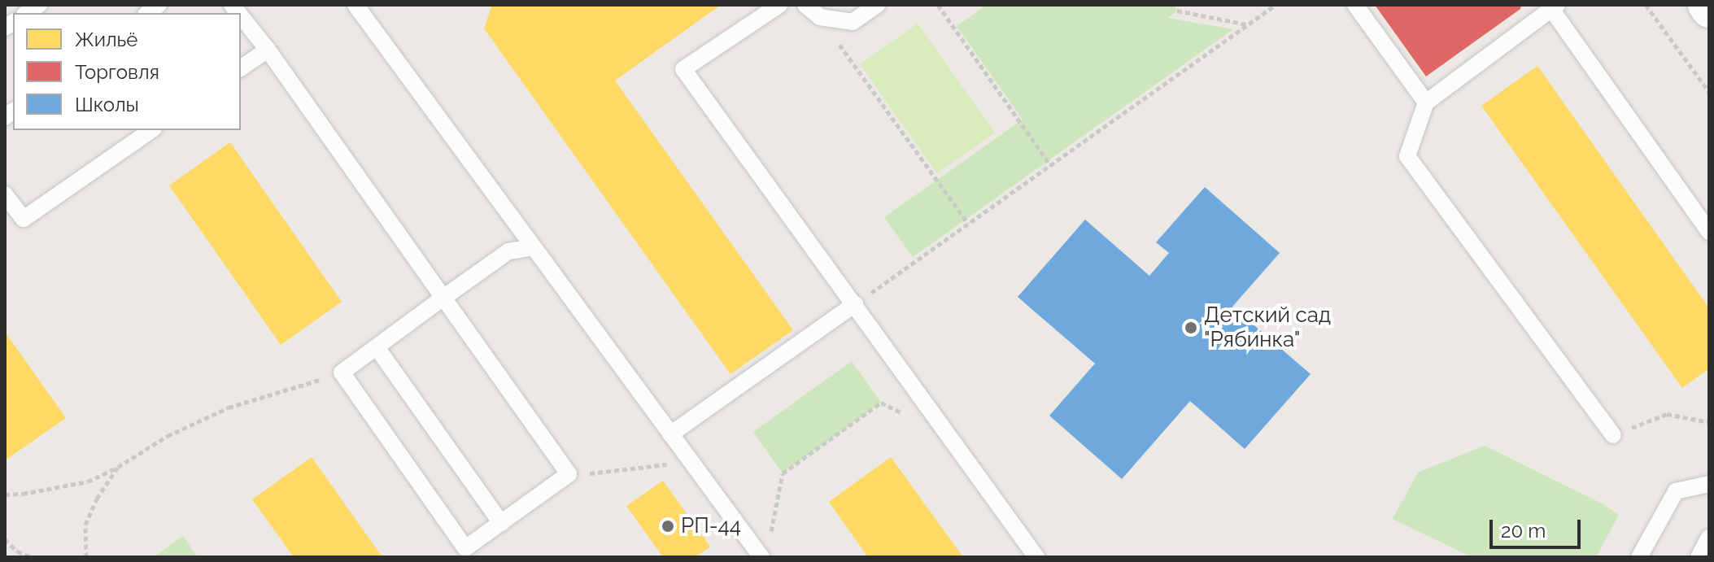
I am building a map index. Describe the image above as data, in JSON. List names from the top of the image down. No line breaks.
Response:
{"places":["Детский сад \"Рябинка\"","РП-44"],"legend":["Жильё","Торговля","Школы"],"scale_bar":"20 m"}
